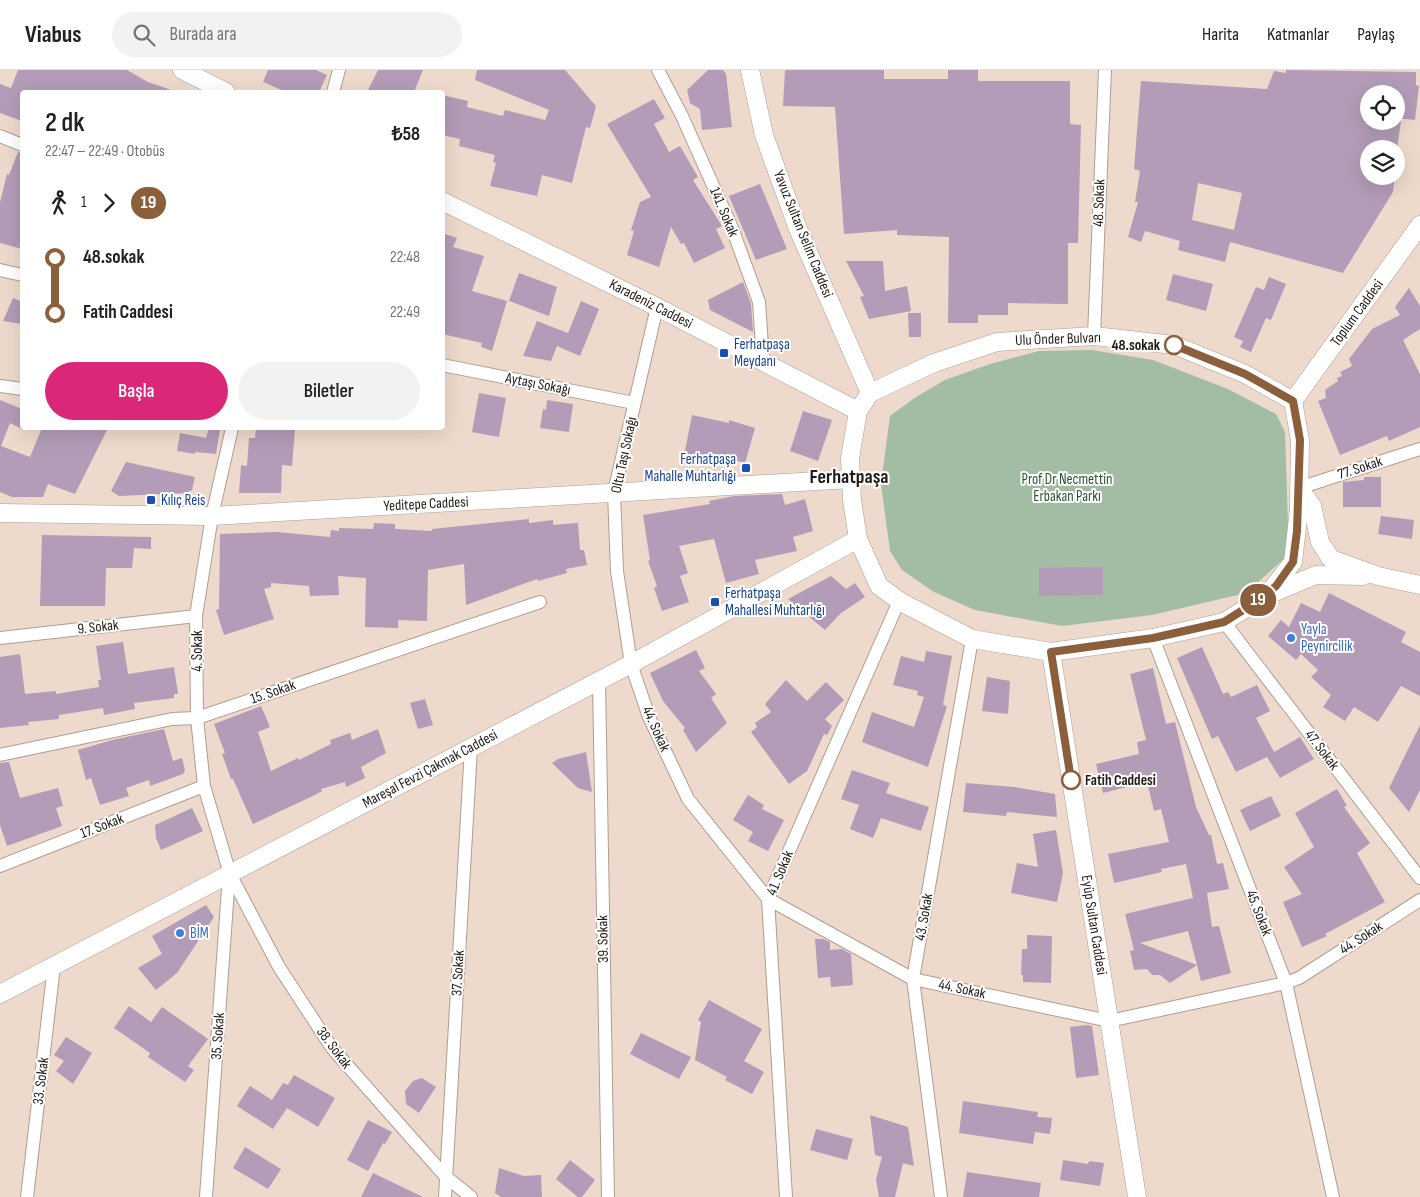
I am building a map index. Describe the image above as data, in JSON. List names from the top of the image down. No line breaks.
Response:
{"streets":{"street":["48. Sokak","141. Sokak","Yavuz Sultan Selim Caddesi","Karadeniz Caddesi","Toplum Caddesi","Ulu Önder Bulvarı","Aytaşı Sokağı","Oltu Taşı Sokağı","77. Sokak","Yeditepe Caddesi","9. Sokak","4. Sokak","15. Sokak","44. Sokak","47. Sokak","Mareşal Fevzi Çakmak Caddesi","17. Sokak","41. Sokak","45. Sokak","43. Sokak","Eyüp Sultan Caddesi","39. Sokak","37. Sokak","35. Sokak","38. Sokak","33. Sokak"]},"crossings":[["48. Sokak","Ulu Önder Bulvarı"],["141. Sokak","Karadeniz Caddesi"],["Yavuz Sultan Selim Caddesi","Ulu Önder Bulvarı"],["Karadeniz Caddesi","Oltu Taşı Sokağı"],["Toplum Caddesi","Ulu Önder Bulvarı"],["Aytaşı Sokağı","Oltu Taşı Sokağı"],["Oltu Taşı Sokağı","Yeditepe Caddesi"],["Oltu Taşı Sokağı","44. Sokak"],["Oltu Taşı Sokağı","Mareşal Fevzi Çakmak Caddesi"],["Yeditepe Caddesi","4. Sokak"],["9. Sokak","4. Sokak"],["4. Sokak","15. Sokak"],["4. Sokak","Mareşal Fevzi Çakmak Caddesi"],["4. Sokak","17. Sokak"],["4. Sokak","35. Sokak"],["4. Sokak","38. Sokak"],["44. Sokak","Mareşal Fevzi Çakmak Caddesi"],["44. Sokak","41. Sokak"],["44. Sokak","45. Sokak"],["44. Sokak","43. Sokak"],["44. Sokak","Eyüp Sultan Caddesi"],["Mareşal Fevzi Çakmak Caddesi","39. Sokak"],["Mareşal Fevzi Çakmak Caddesi","37. Sokak"],["Mareşal Fevzi Çakmak Caddesi","35. Sokak"],["Mareşal Fevzi Çakmak Caddesi","38. Sokak"],["Mareşal Fevzi Çakmak Caddesi","33. Sokak"],["37. Sokak","38. Sokak"],["35. Sokak","38. Sokak"]],"districts":["Ferhatpaşa"],"parks":["Prof Dr Necmettin Erbakan Parkı"],"places":{"other":["48.sokak","Yayla Peynircilik","Fatih Caddesi","BİM"],"transit":["Ferhatpaşa Meydanı","Ferhatpaşa Mahalle Muhtarlığı","Kılıç Reis","Ferhatpaşa Mahallesi Muhtarlığı"]},"lines":["bus line 19"],"page":{"header":"Viabus","search":"Burada ara","nav":["Harita","Katmanlar","Paylaş"],"on_map":"19","heading":["2 dk","22:47 – 22:49 · Otobüs","₺58"],"legs":["1","19"],"list":[{"name":"48.sokak","value":"22:48"},{"name":"Fatih Caddesi","value":"22:49"}],"buttons":["Başla","Biletler"]}}
